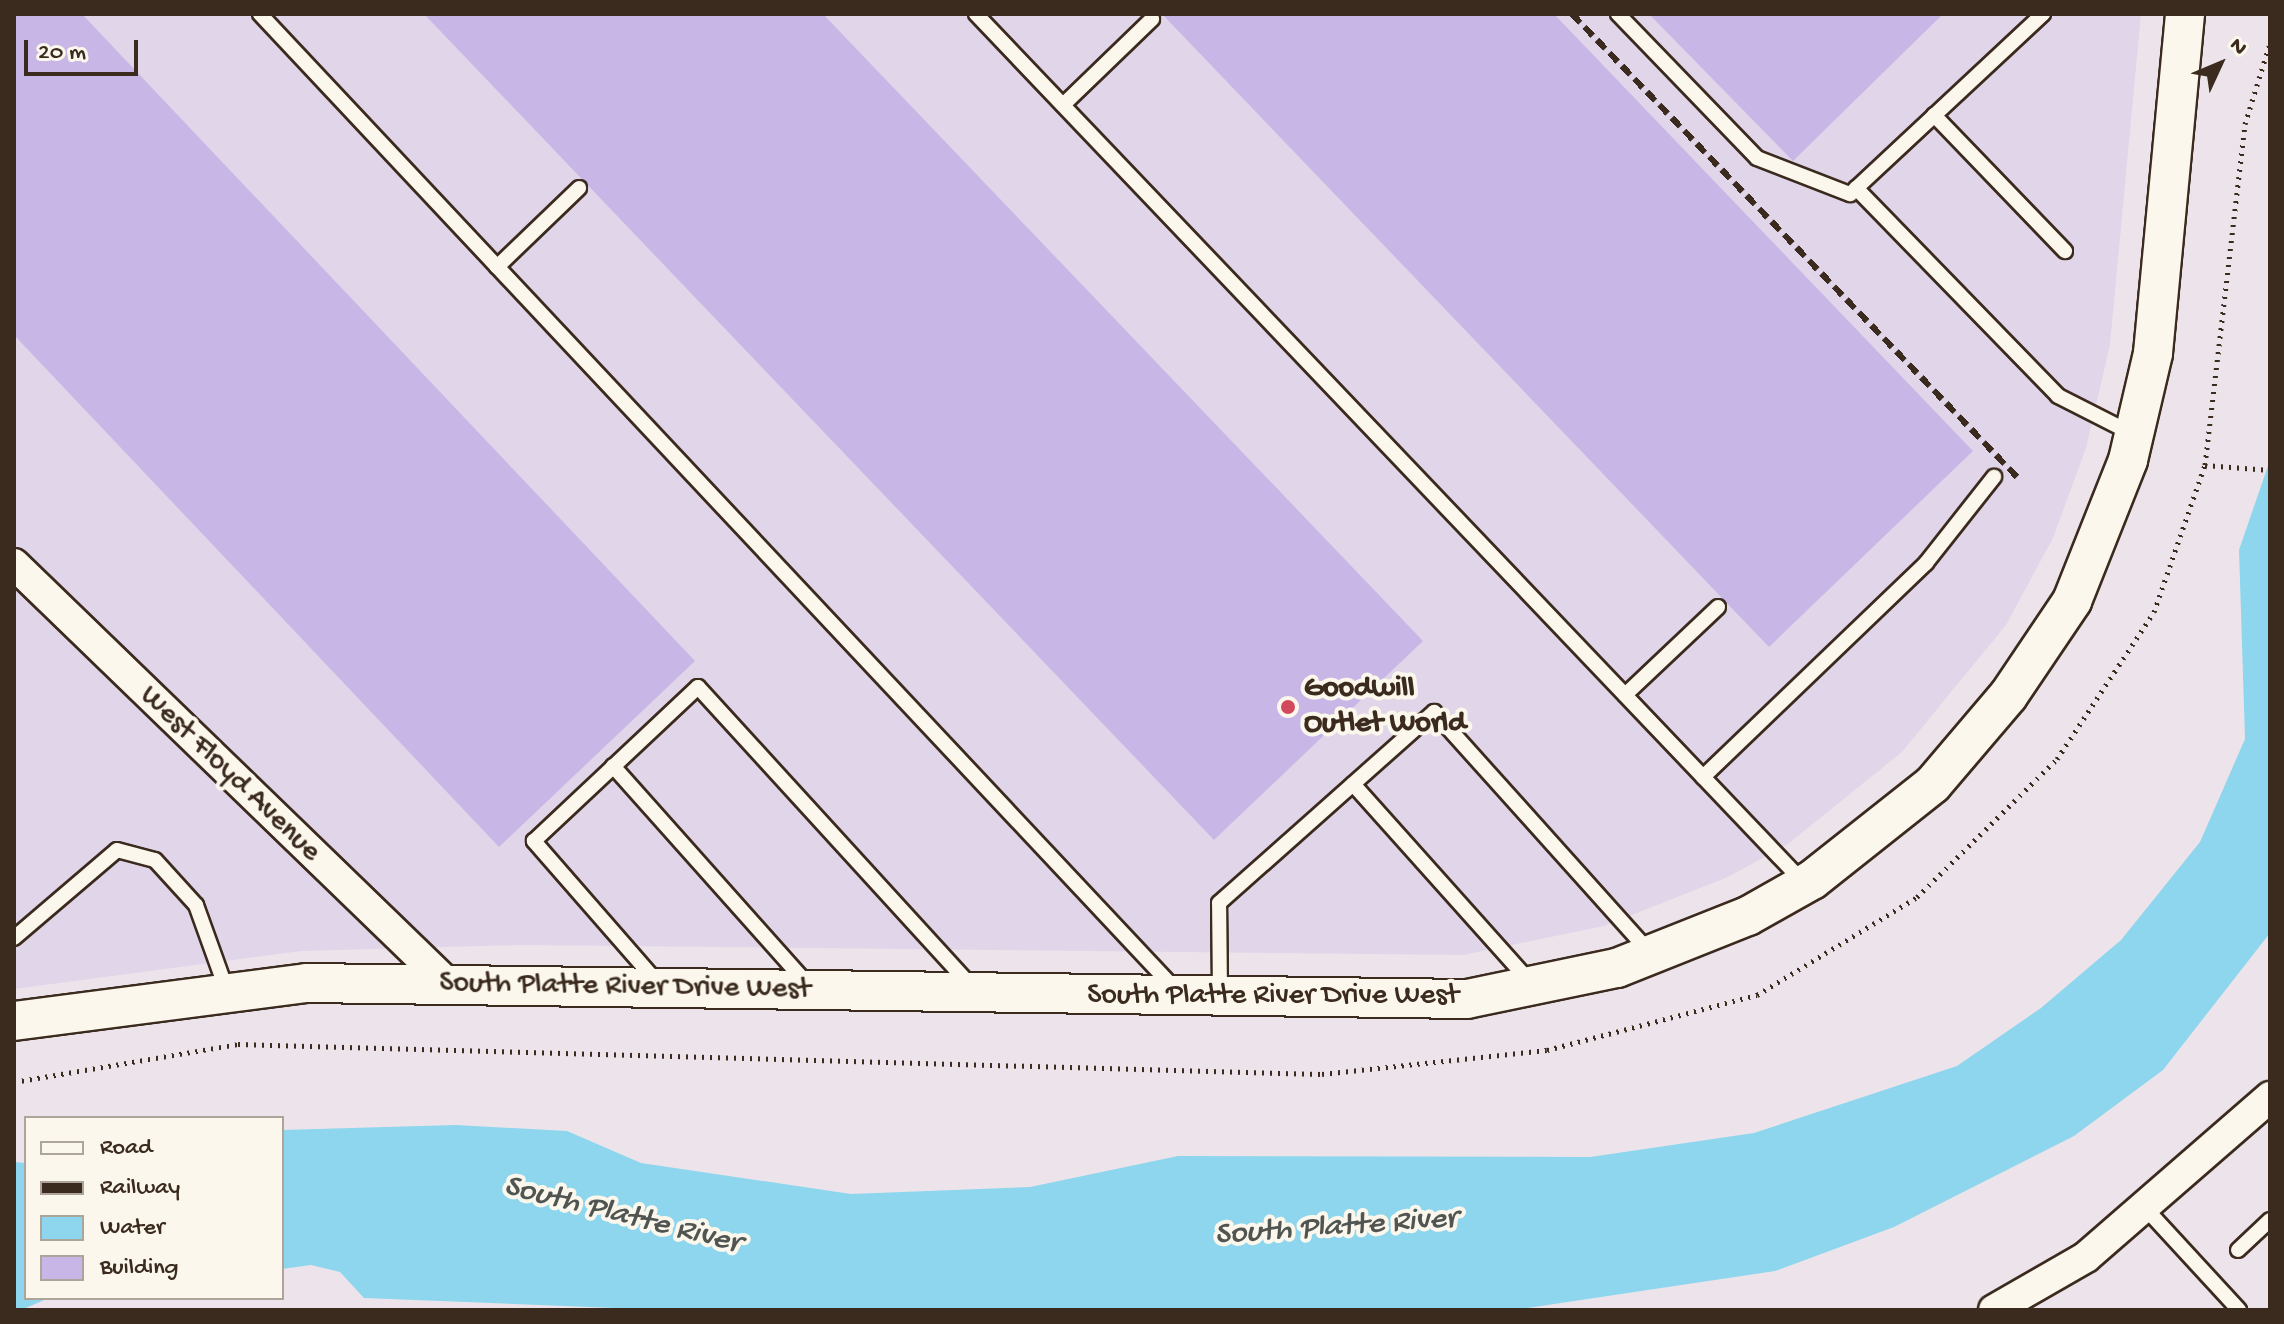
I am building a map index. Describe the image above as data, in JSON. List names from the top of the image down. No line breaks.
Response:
{"streets":{"street":["West Floyd Avenue","South Platte River Drive West"]},"crossings":[["West Floyd Avenue","South Platte River Drive West"]],"water":["South Platte River"],"places":["Goodwill Outlet World"],"legend":["Road","Railway","Water","Building"],"scale_bar":"20 m","north":"top right"}
